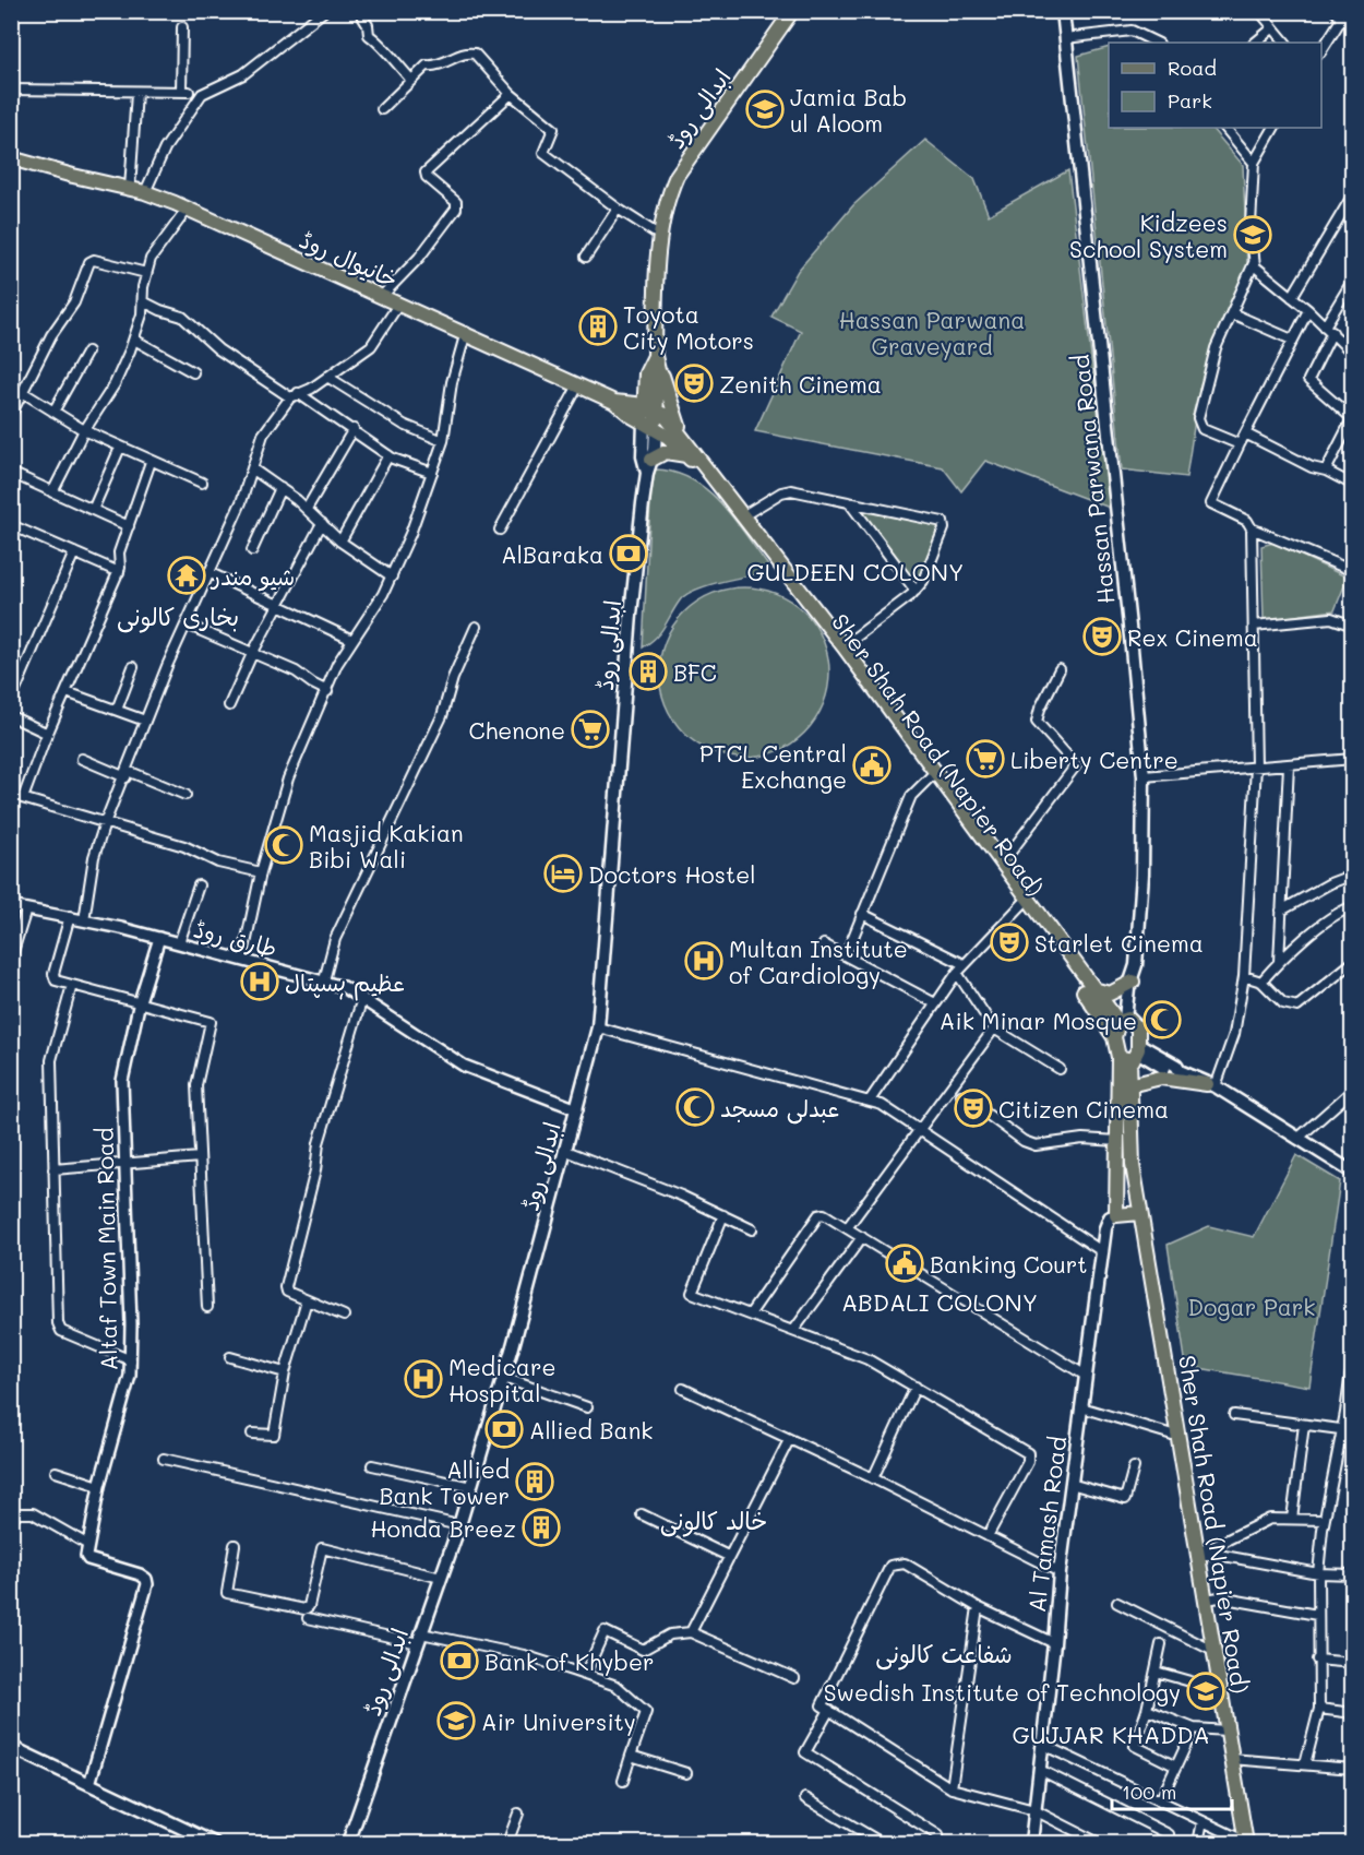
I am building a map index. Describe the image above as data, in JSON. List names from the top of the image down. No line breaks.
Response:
{"streets":{"main road":["ابدالی روڈ","خانیوال روڈ","Hassan Parwana Road","Sher Shah Road (Napier Road)","Al Tamash Road"],"street":["طارق روڈ","Altaf Town Main Road"]},"crossings":[["ابدالی روڈ","خانیوال روڈ"],["ابدالی روڈ","طارق روڈ"],["خانیوال روڈ","Sher Shah Road (Napier Road)"],["طارق روڈ","Altaf Town Main Road"]],"districts":["GULDEEN COLONY","بخاری کالونی","ABDALI COLONY","خالد کالونی","شفاعت کالونی","GUJJAR KHADDA"],"parks":["Hassan Parwana Graveyard","Dogar Park"],"places":{"school or university":["Jamia Bab ul Aloom","Kidzees School System","Swedish Institute of Technology","Air University"],"building":["Toyota City Motors","BFC","Allied Bank Tower","Honda Breez"],"theatre":["Zenith Cinema","Rex Cinema","Starlet Cinema","Citizen Cinema"],"bank":["AlBaraka","Allied Bank","Bank of Khyber"],"temple":["شیو مندر"],"supermarket":["Chenone","Liberty Centre"],"public building":["PTCL Central Exchange","Banking Court"],"mosque":["Masjid Kakian Bibi Wali","Aik Minar Mosque","عبدلی مسجد"],"hotel":["Doctors Hostel"],"hospital":["Multan Institute of Cardiology","عظیم ہسپتال","Medicare Hospital"]},"legend":["Road","Park"],"scale_bar":"100 m"}
